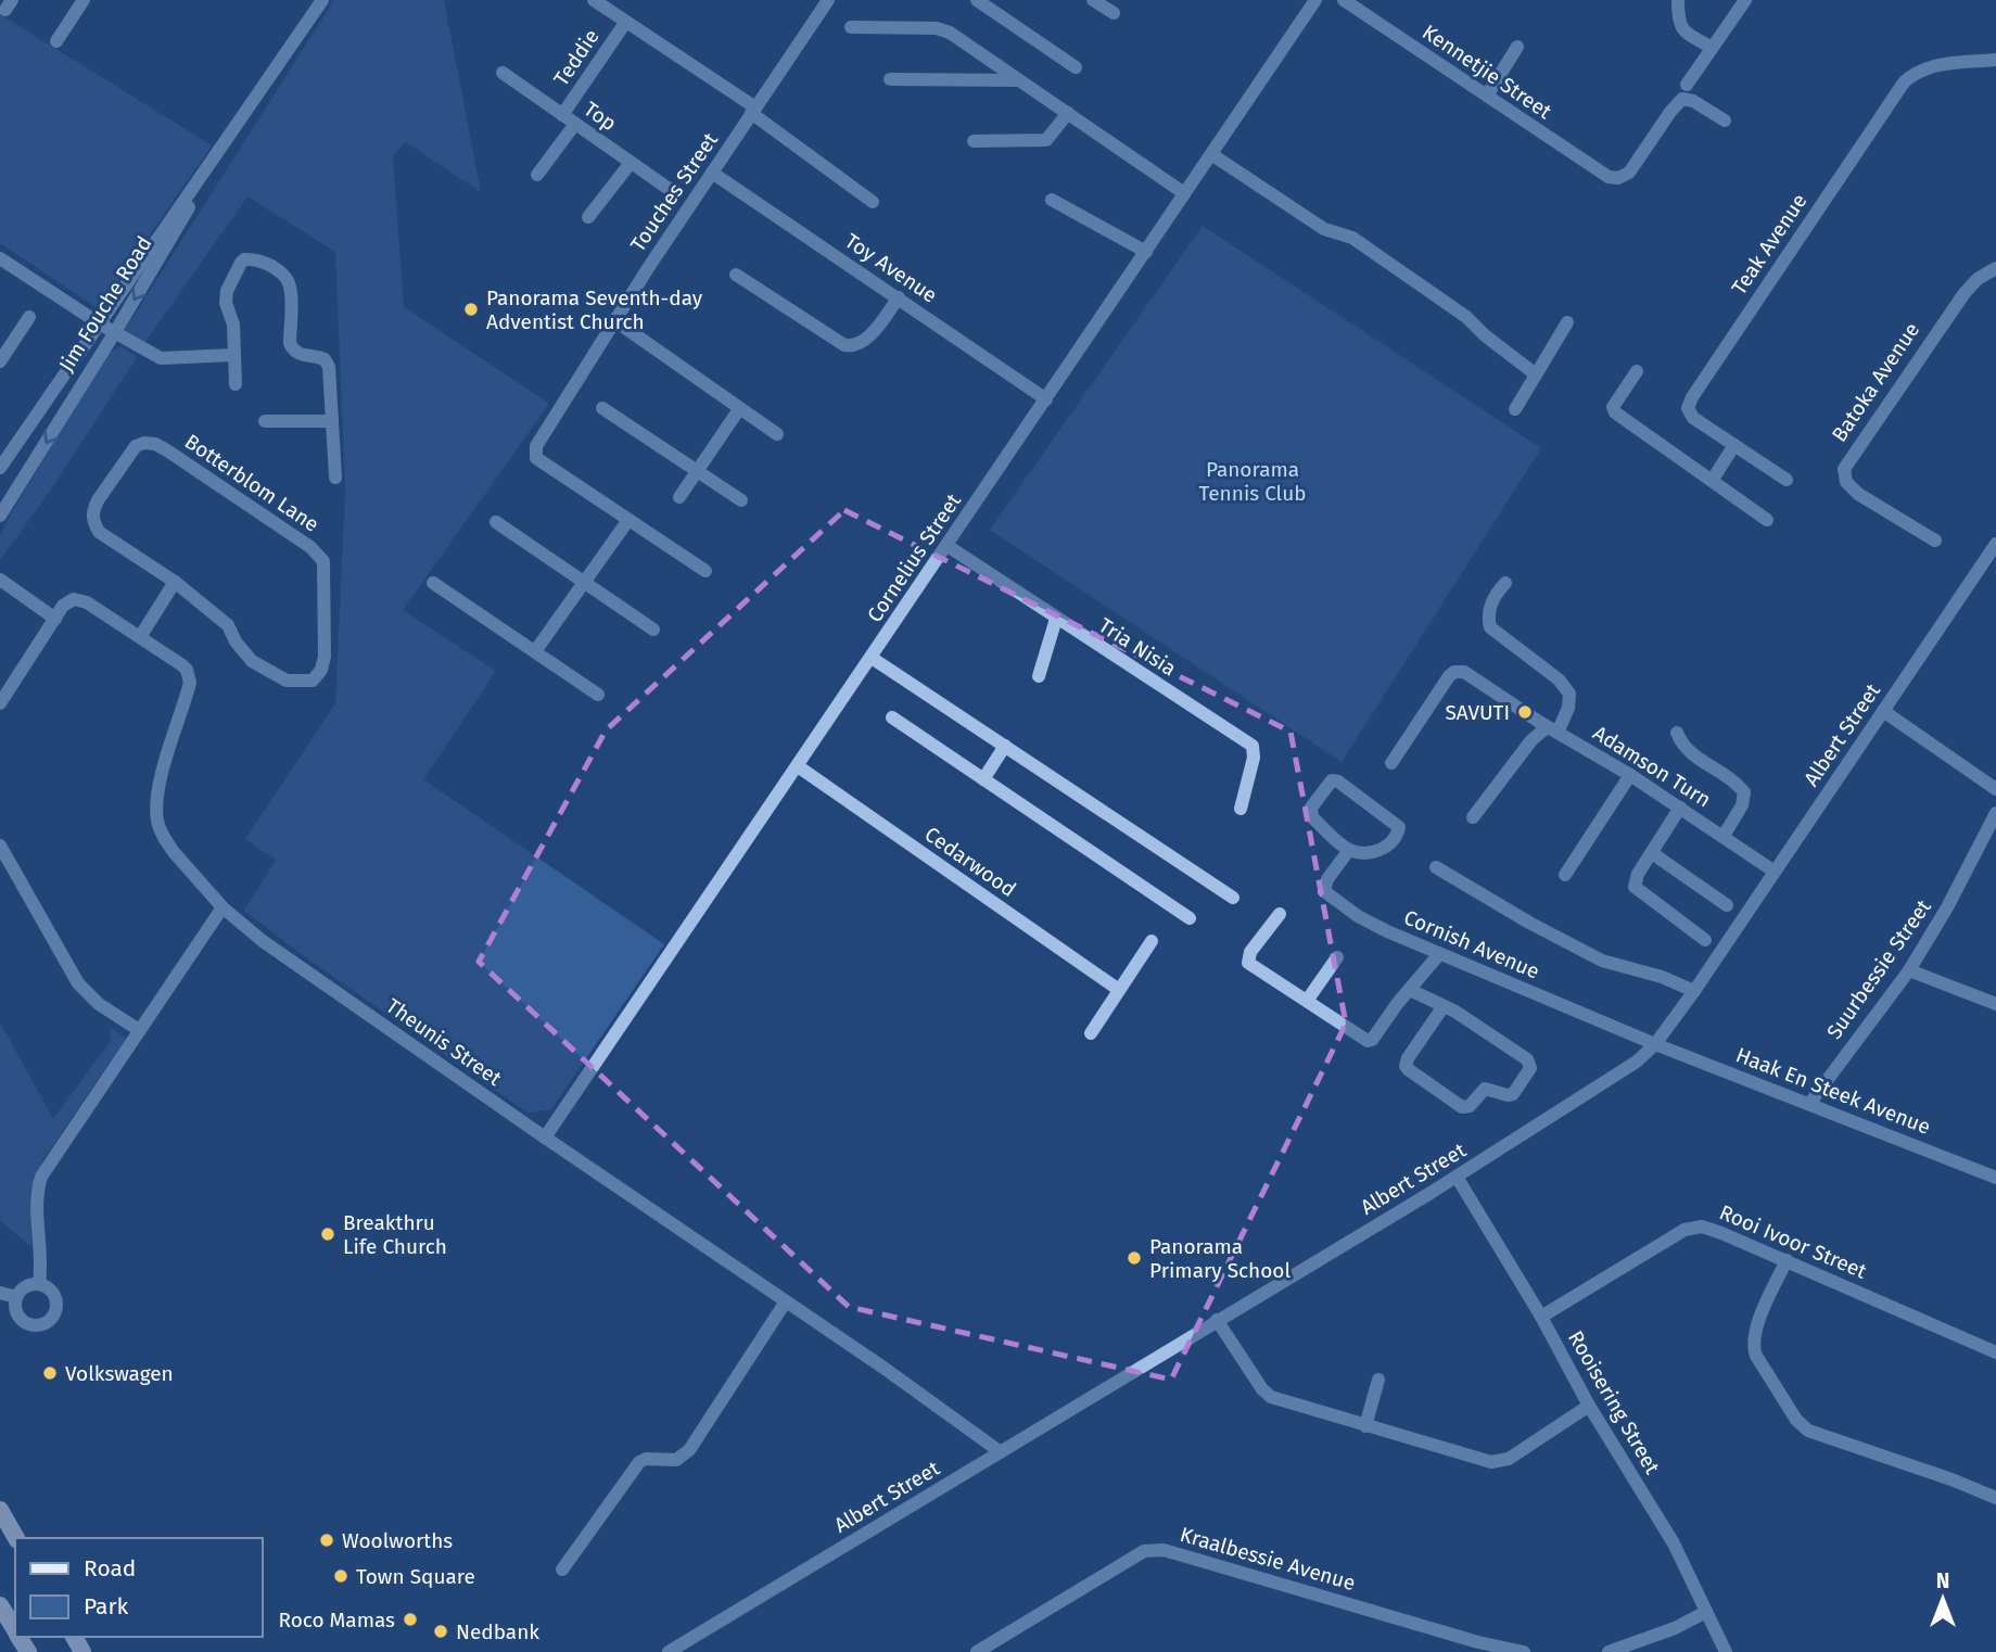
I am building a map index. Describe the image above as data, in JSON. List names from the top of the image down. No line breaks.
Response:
{"streets":{"street":["Teddie","Kennetjie Street","Top","Touches Street","Teak Avenue","Toy Avenue","Jim Fouche Road","Batoka Avenue","Botterblom Lane","Cornelius Street","Tria Nisia","Albert Street","Adamson Turn","Cedarwood","Cornish Avenue","Suurbessie Street","Theunis Street","Haak En Steek Avenue","Rooi Ivoor Street","Rooisering Street","Kraalbessie Avenue"]},"crossings":[["Teddie","Top"],["Touches Street","Toy Avenue"],["Toy Avenue","Cornelius Street"],["Cornelius Street","Tria Nisia"],["Cornelius Street","Cedarwood"],["Cornelius Street","Theunis Street"],["Albert Street","Adamson Turn"],["Albert Street","Cornish Avenue"],["Albert Street","Theunis Street"],["Albert Street","Haak En Steek Avenue"],["Albert Street","Rooisering Street"],["Cornish Avenue","Haak En Steek Avenue"],["Suurbessie Street","Haak En Steek Avenue"],["Rooi Ivoor Street","Rooisering Street"]],"parks":["Panorama Tennis Club"],"places":["Panorama Seventh-day Adventist Church","SAVUTI","Breakthru Life Church","Panorama Primary School","Volkswagen","Woolworths","Town Square","Roco Mamas","Nedbank"],"legend":["Road","Park"],"north":"top"}
